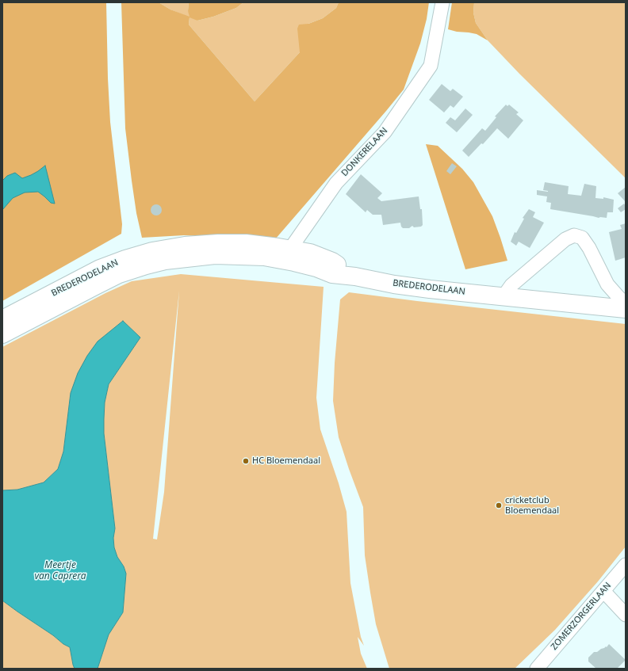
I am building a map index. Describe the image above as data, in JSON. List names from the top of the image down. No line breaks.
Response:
{"streets":{"street":["DONKERELAAN","BREDERODELAAN","ZOMERZORGERLAAN"]},"crossings":[["DONKERELAAN","BREDERODELAAN"]],"water":["Meertje van Caprera"],"places":["HC Bloemendaal","cricketclub Bloemendaal"]}
